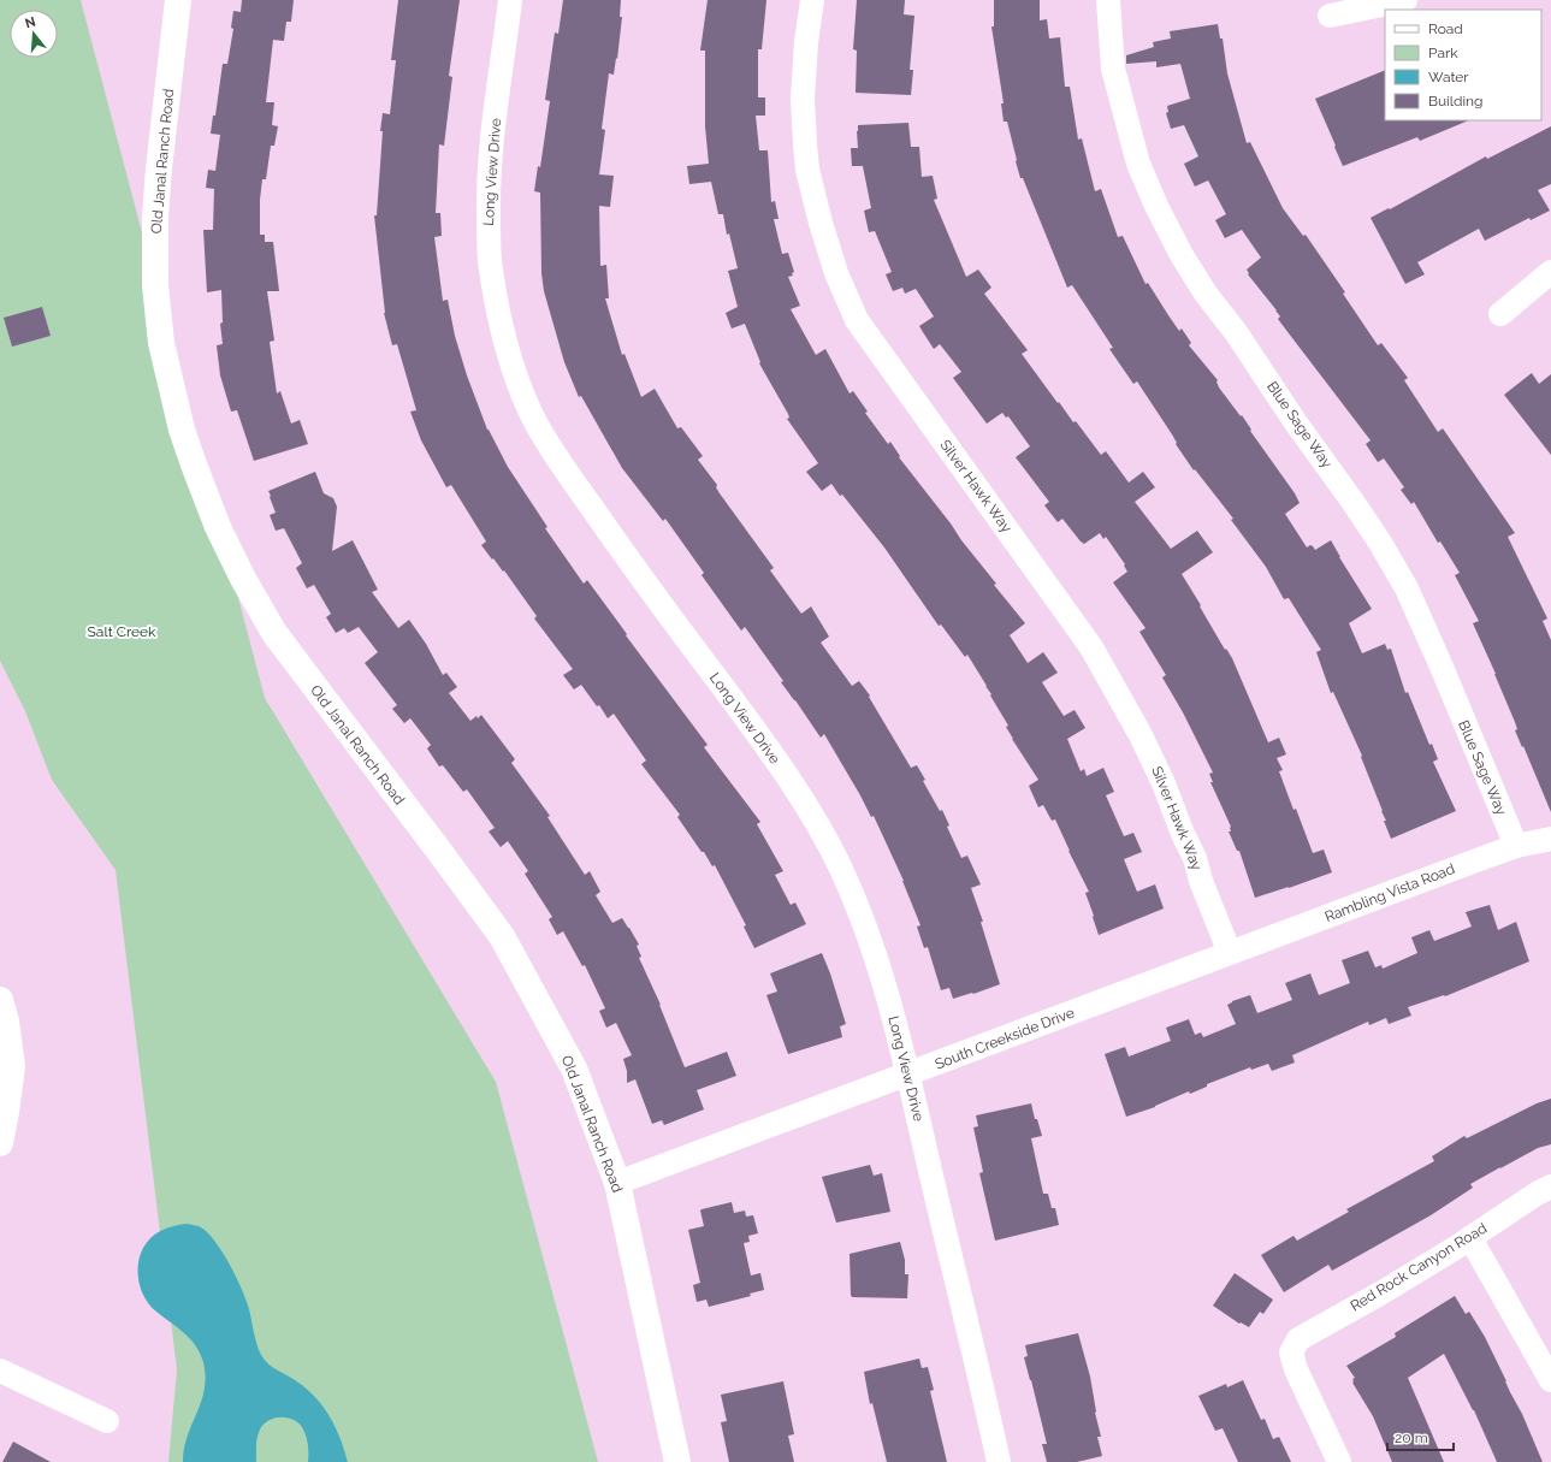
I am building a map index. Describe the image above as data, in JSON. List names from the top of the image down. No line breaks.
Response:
{"streets":{"street":["Old Janal Ranch Road","Long View Drive","Blue Sage Way","Silver Hawk Way","Rambling Vista Road","South Creekside Drive","Red Rock Canyon Road"]},"crossings":[["Old Janal Ranch Road","South Creekside Drive"],["Long View Drive","South Creekside Drive"],["Blue Sage Way","Rambling Vista Road"],["Silver Hawk Way","Rambling Vista Road"],["Silver Hawk Way","South Creekside Drive"],["Rambling Vista Road","South Creekside Drive"]],"parks":["Salt Creek"],"legend":["Road","Park","Water","Building"],"scale_bar":"20 m","north":"top"}
